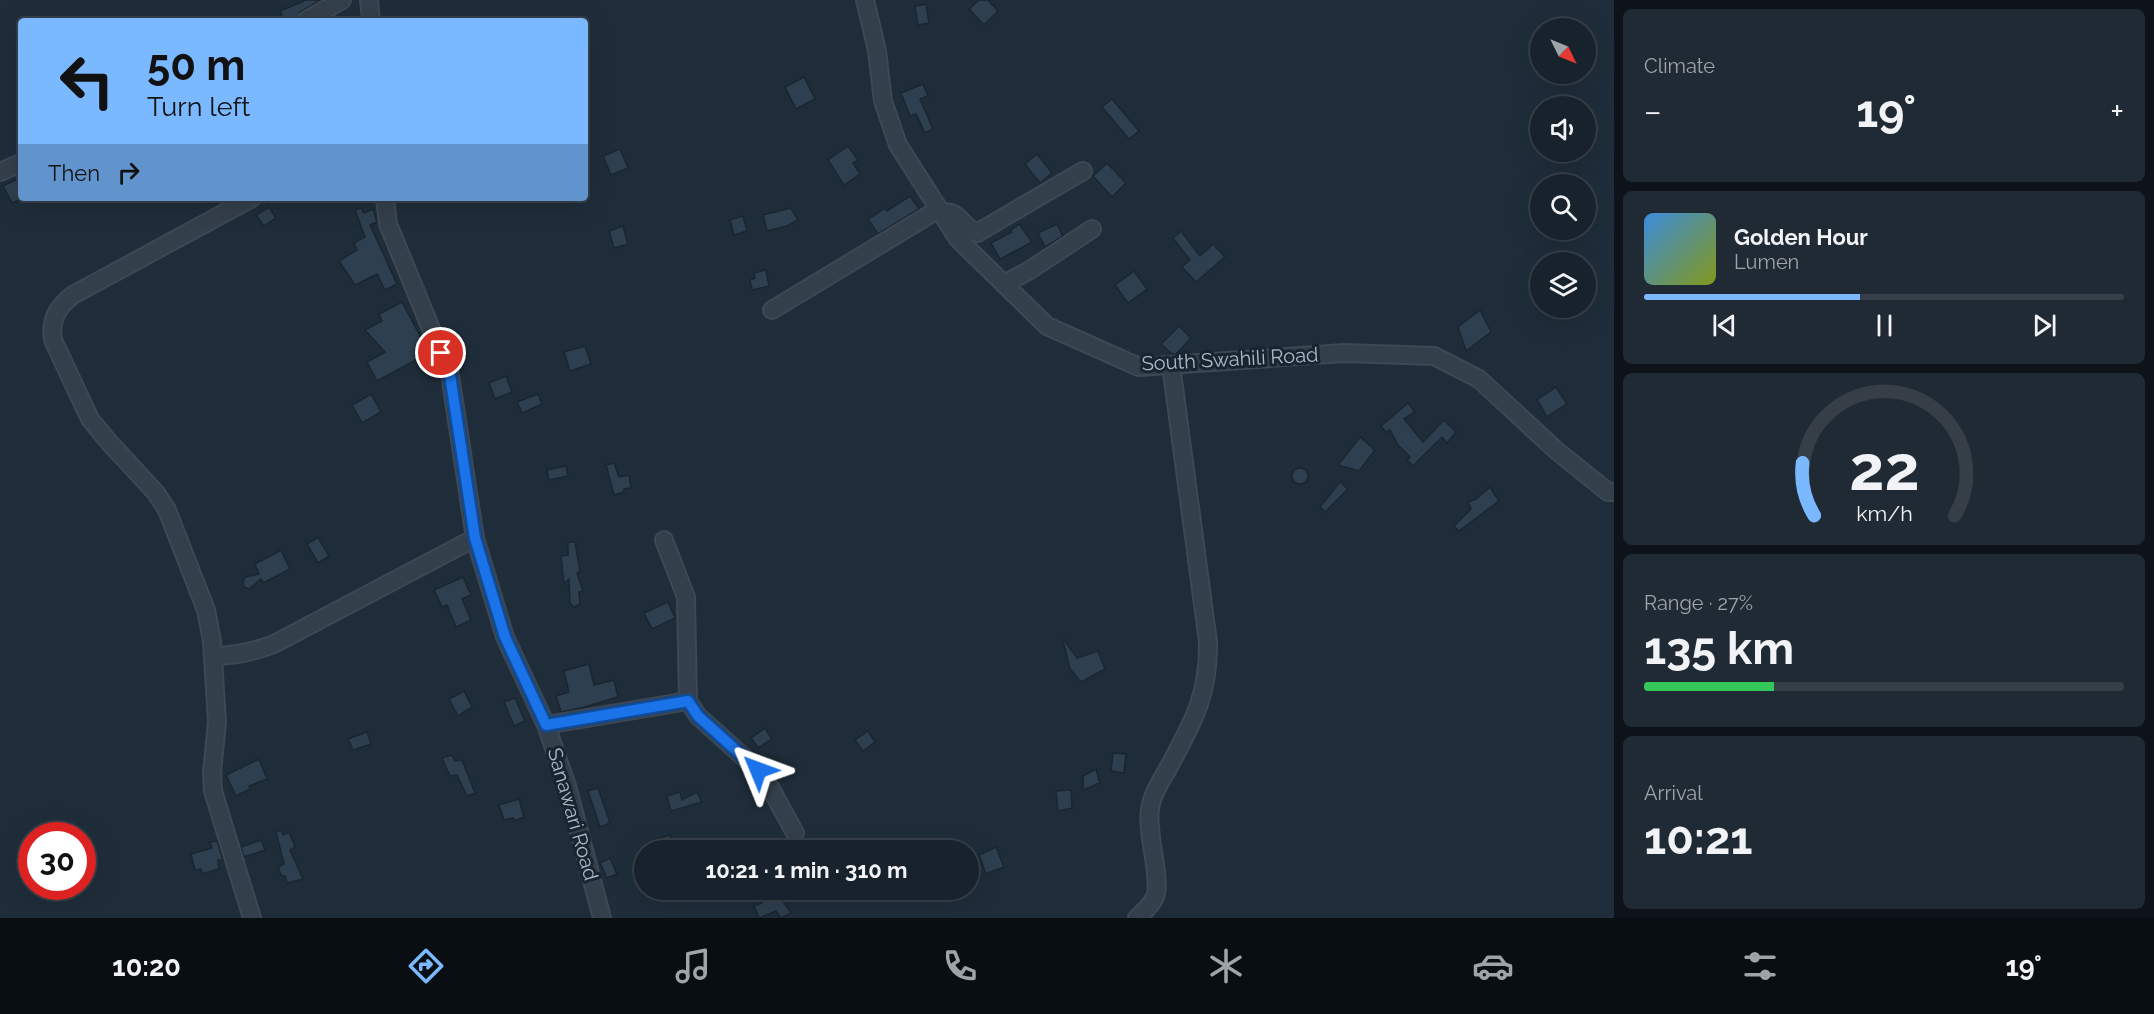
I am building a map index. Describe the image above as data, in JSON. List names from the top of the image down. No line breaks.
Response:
{"streets":{"street":["South Swahili Road","Sanawari Road"]},"north":"bottom right","page":{"tile":["Climate",["Range · 27%","135 km"],["Arrival","10:21"]],"turn":["50 m","Turn left"],"heat":["−","19°","+"],"then":"Then","song":["Golden Hour","Lumen"],"limit":"30","trip":"10:21 · 1 min · 310 m","tabs":["10:20","19°"],"gauge":["22","km/h"]}}
